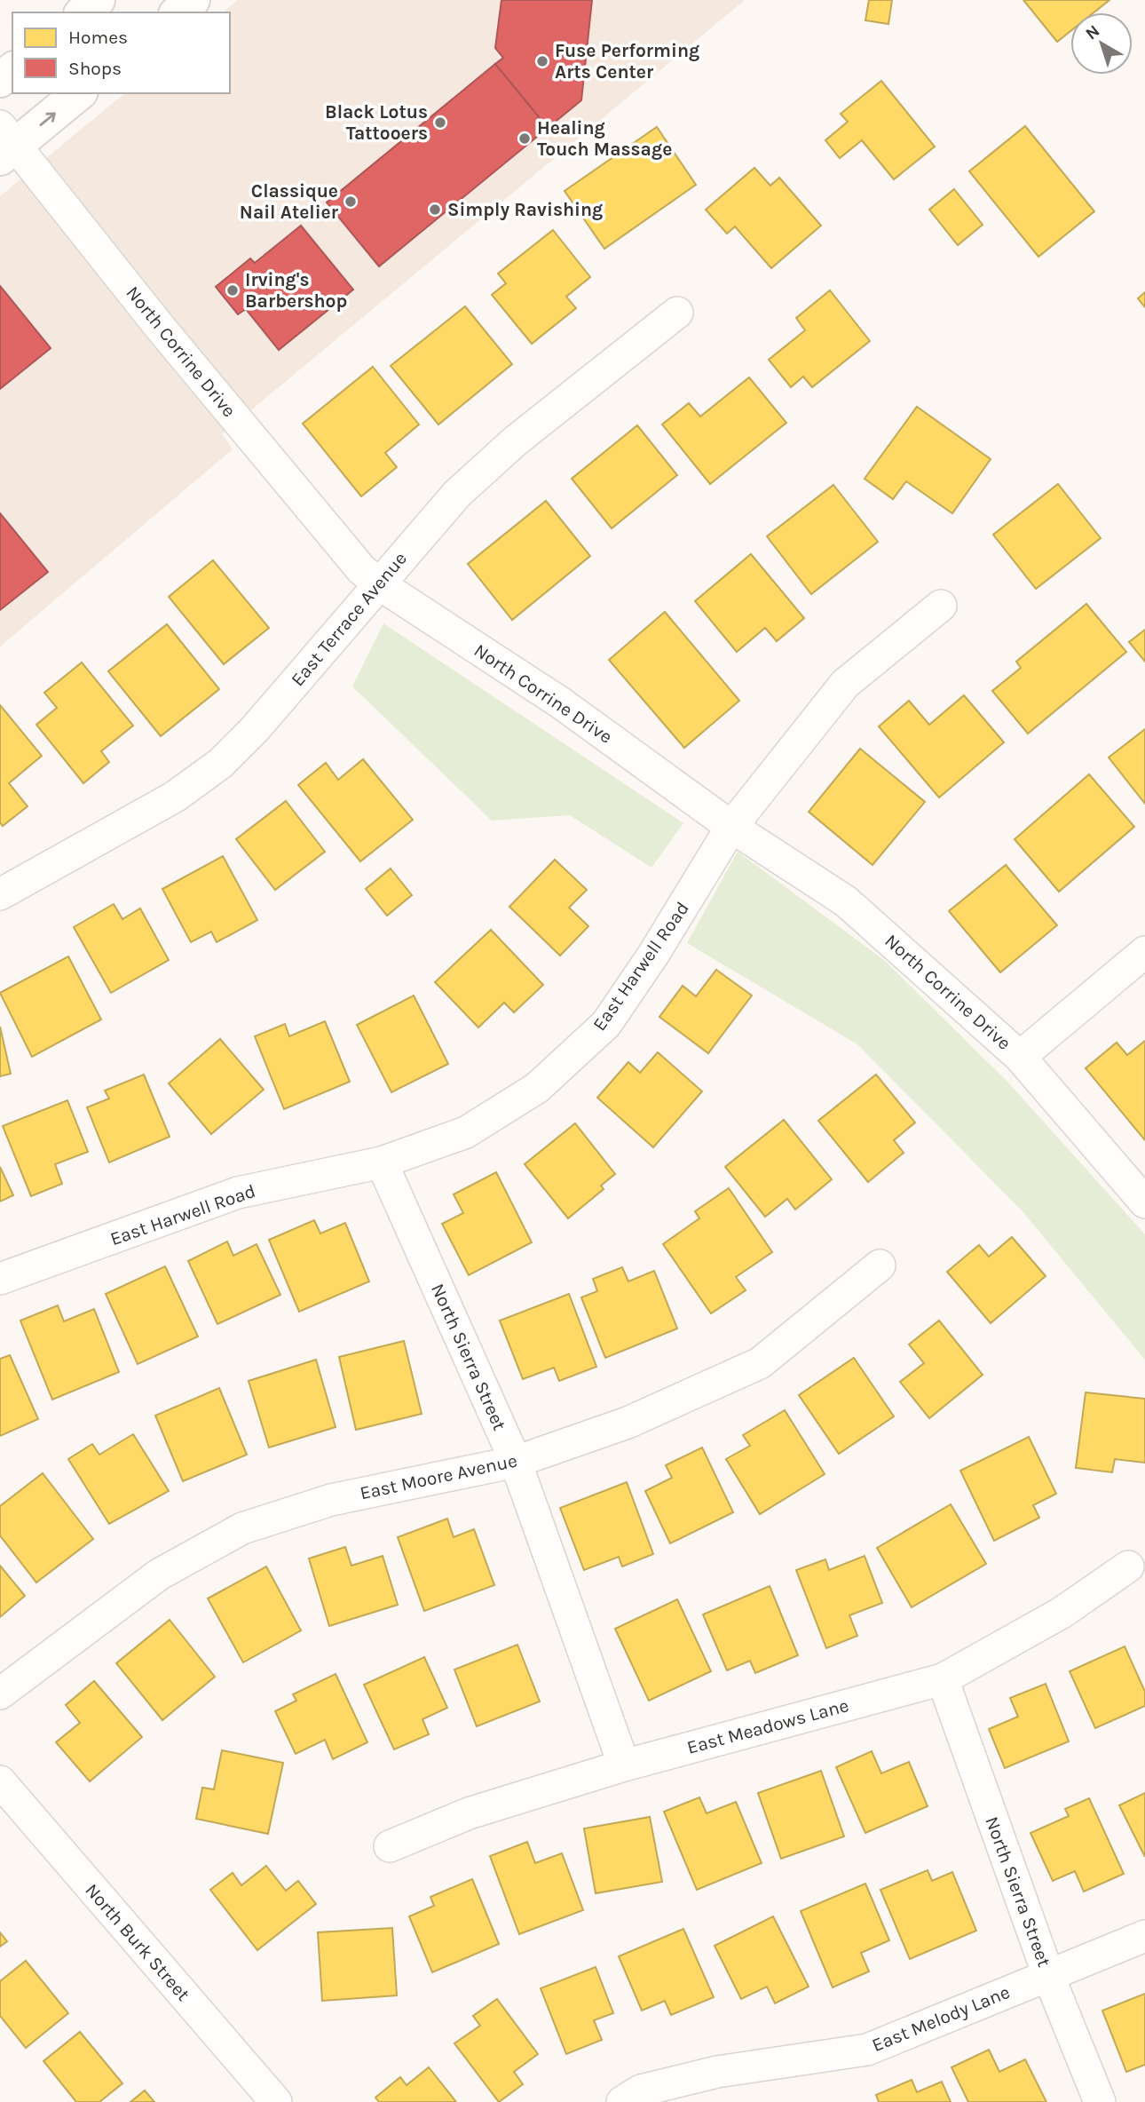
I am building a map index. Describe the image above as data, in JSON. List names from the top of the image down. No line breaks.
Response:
{"streets":{"street":["North Corrine Drive","East Terrace Avenue","East Harwell Road","North Sierra Street","East Moore Avenue","East Meadows Lane","North Burk Street","East Melody Lane"]},"crossings":[["North Corrine Drive","East Terrace Avenue"],["North Corrine Drive","East Harwell Road"],["East Harwell Road","North Sierra Street"],["North Sierra Street","East Moore Avenue"],["North Sierra Street","East Meadows Lane"],["North Sierra Street","East Melody Lane"]],"places":["Fuse Performing Arts Center","Black Lotus Tattooers","Healing Touch Massage","Classique Nail Atelier","Simply Ravishing","Irving's Barbershop"],"legend":["Homes","Shops"],"north":"top left"}
